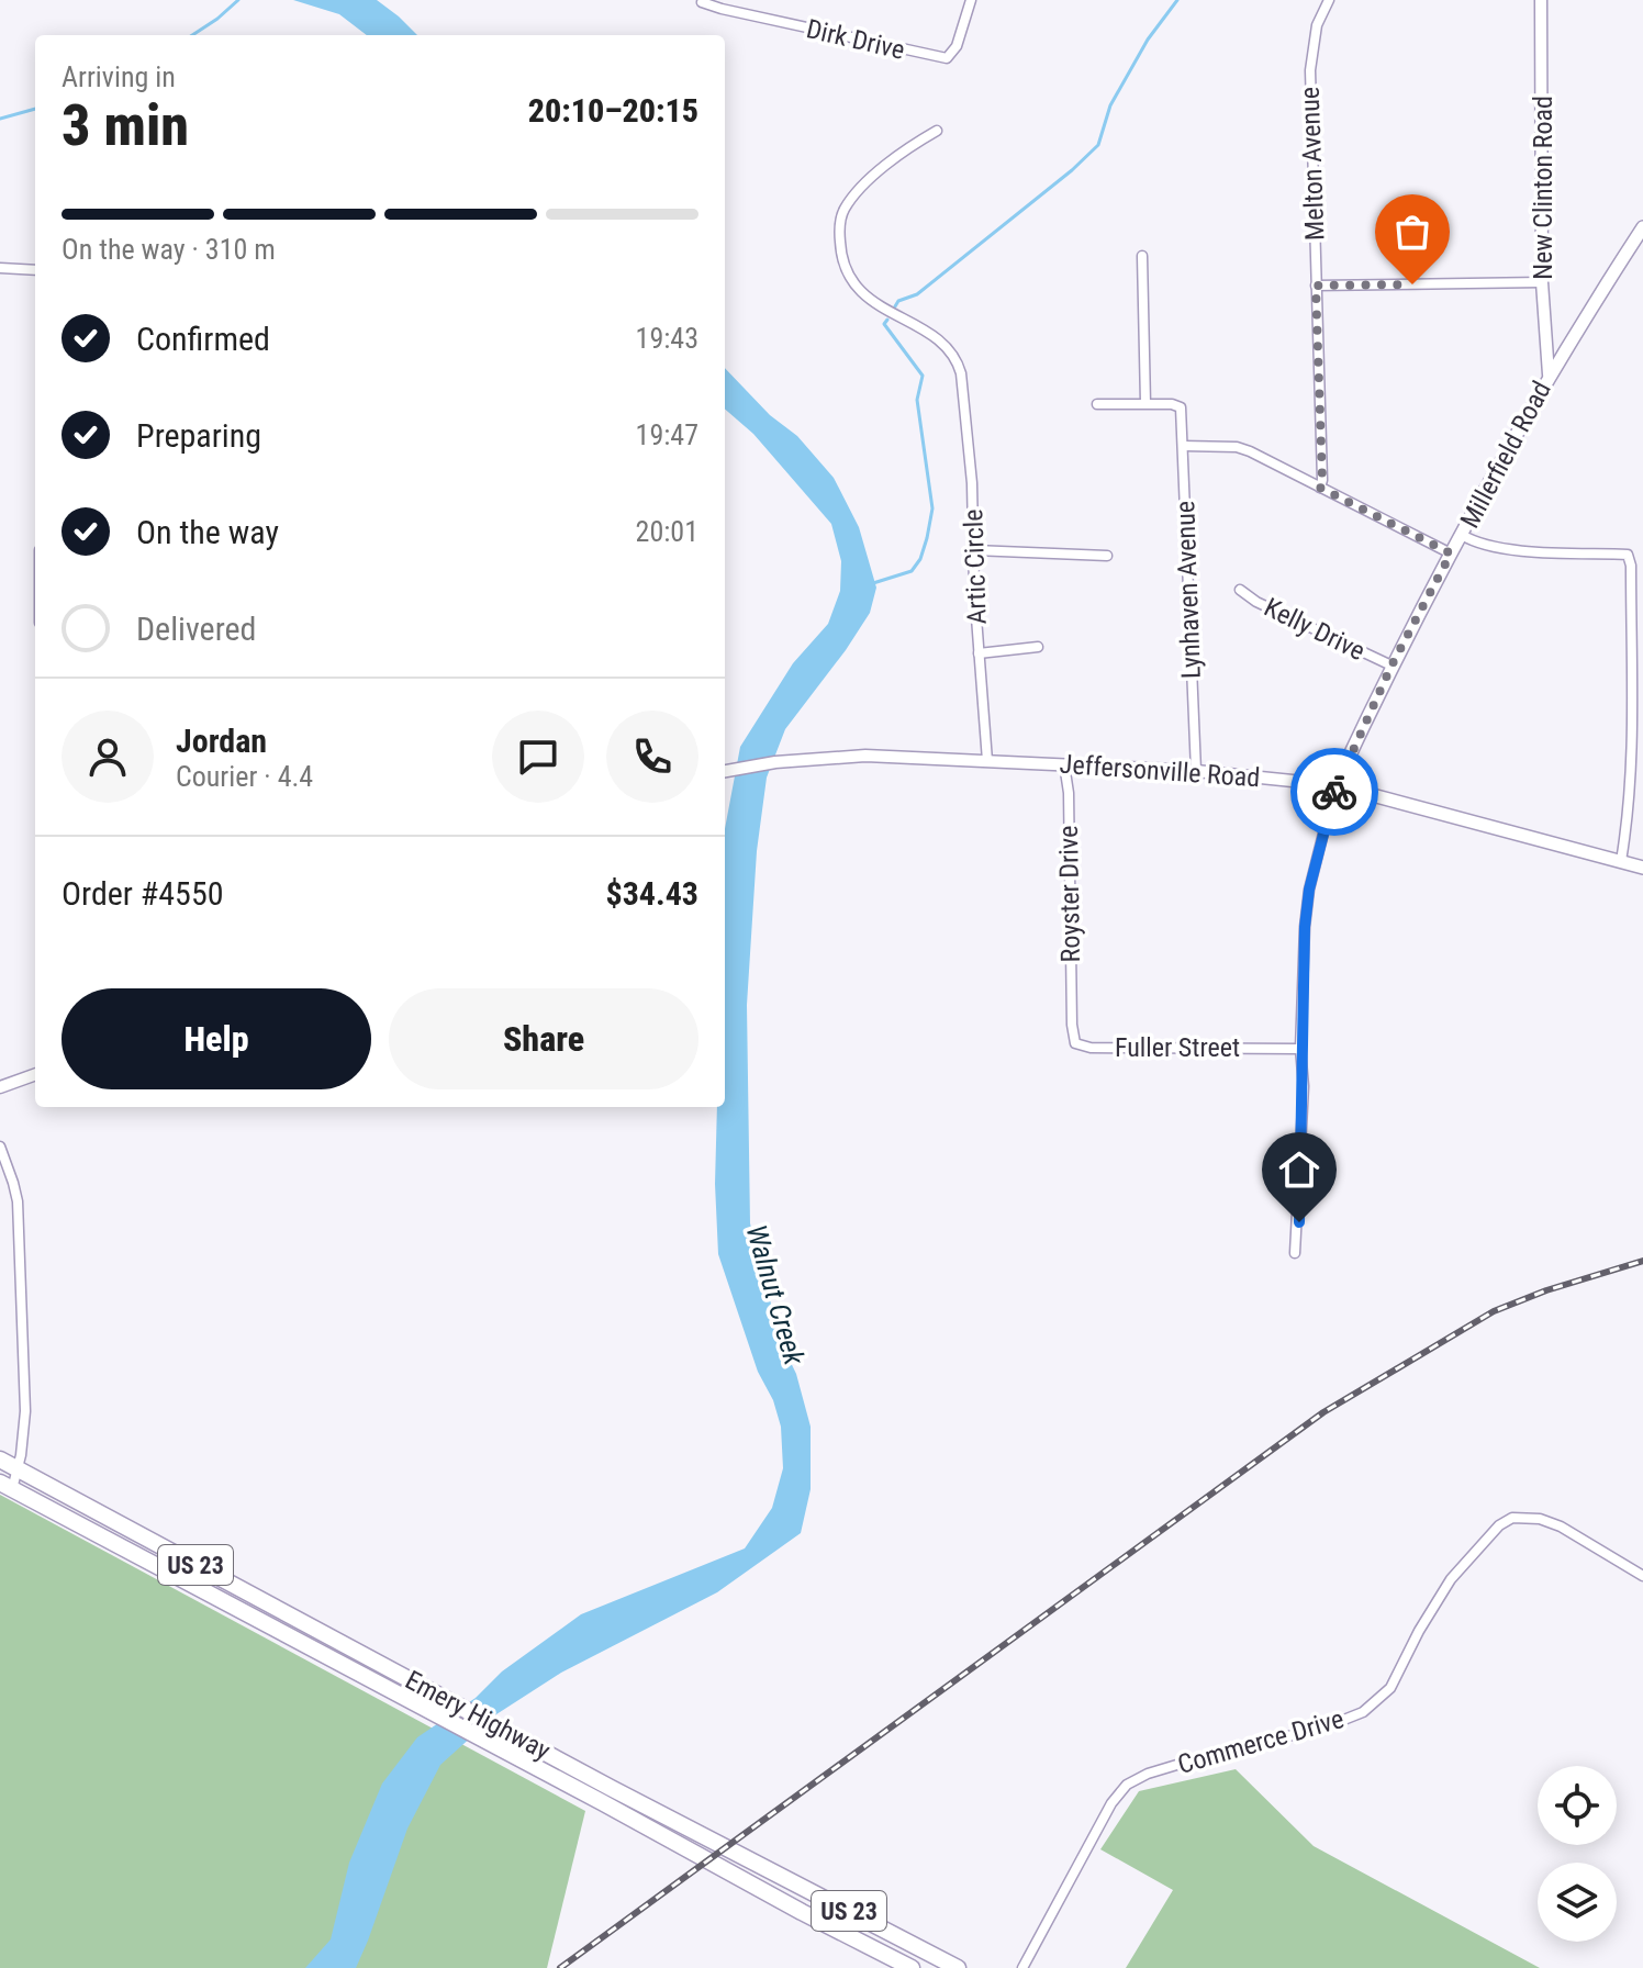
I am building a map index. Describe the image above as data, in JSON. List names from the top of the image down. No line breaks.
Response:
{"streets":{"highway":["US 23","Emery Highway"],"main road":["Millerfield Road","Jeffersonville Road"],"street":["Dirk Drive","Melton Avenue","New Clinton Road","Artic Circle","Lynhaven Avenue","Kelly Drive","Royster Drive","Fuller Street","Commerce Drive"]},"crossings":[["New Clinton Road","Millerfield Road"],["Millerfield Road","Kelly Drive"],["Millerfield Road","Jeffersonville Road"],["Artic Circle","Jeffersonville Road"],["Lynhaven Avenue","Jeffersonville Road"],["Jeffersonville Road","Royster Drive"],["Royster Drive","Fuller Street"]],"water":["Walnut Creek"],"page":{"heading":["3 min","Arriving in","20:10–20:15"],"panel":["Jordan","Courier · 4.4","Order #4550","$34.43"],"bar":"On the way · 310 m","list":[["Confirmed","19:43"],["Preparing","19:47"],["On the way","20:01"],"Delivered"],"buttons":["Help","Share"]}}
